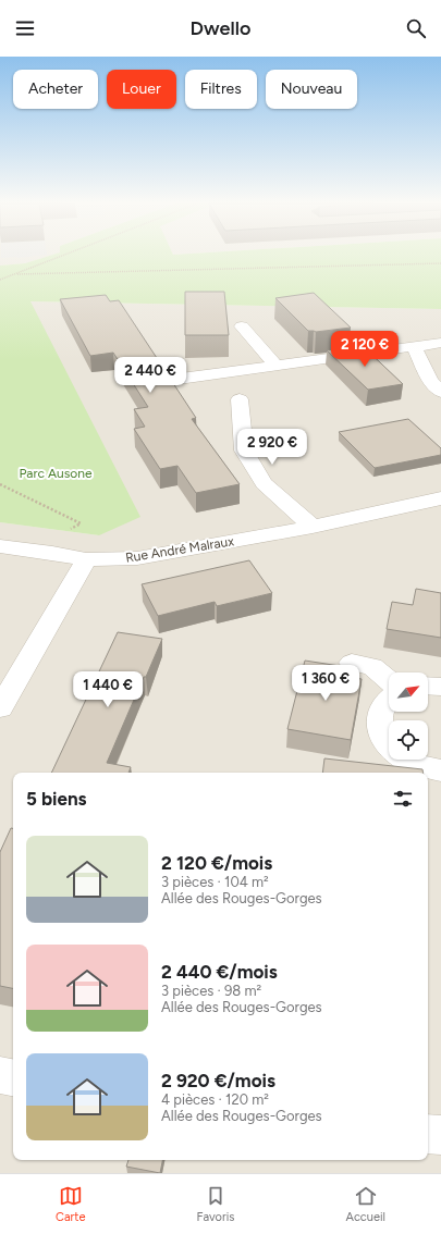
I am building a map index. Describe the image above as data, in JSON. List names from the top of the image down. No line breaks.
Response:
{"streets":{"street":["Rue André Malraux"]},"parks":["Parc Ausone"],"north":"top right","page":{"header":"Dwello","chip":["Acheter","Louer","Filtres","Nouveau"],"price":["2 120 €","2 440 €","2 920 €","1 360 €","1 440 €"],"heading":"5 biens","list":[{"name":"2 120 €/mois","note":"3 pièces · 104 m² · Allée des Rouges-Gorges"},{"name":"2 440 €/mois","note":"3 pièces · 98 m² · Allée des Rouges-Gorges"},{"name":"2 920 €/mois","note":"4 pièces · 120 m² · Allée des Rouges-Gorges"}],"tabs":["Carte","Favoris","Accueil"]}}
